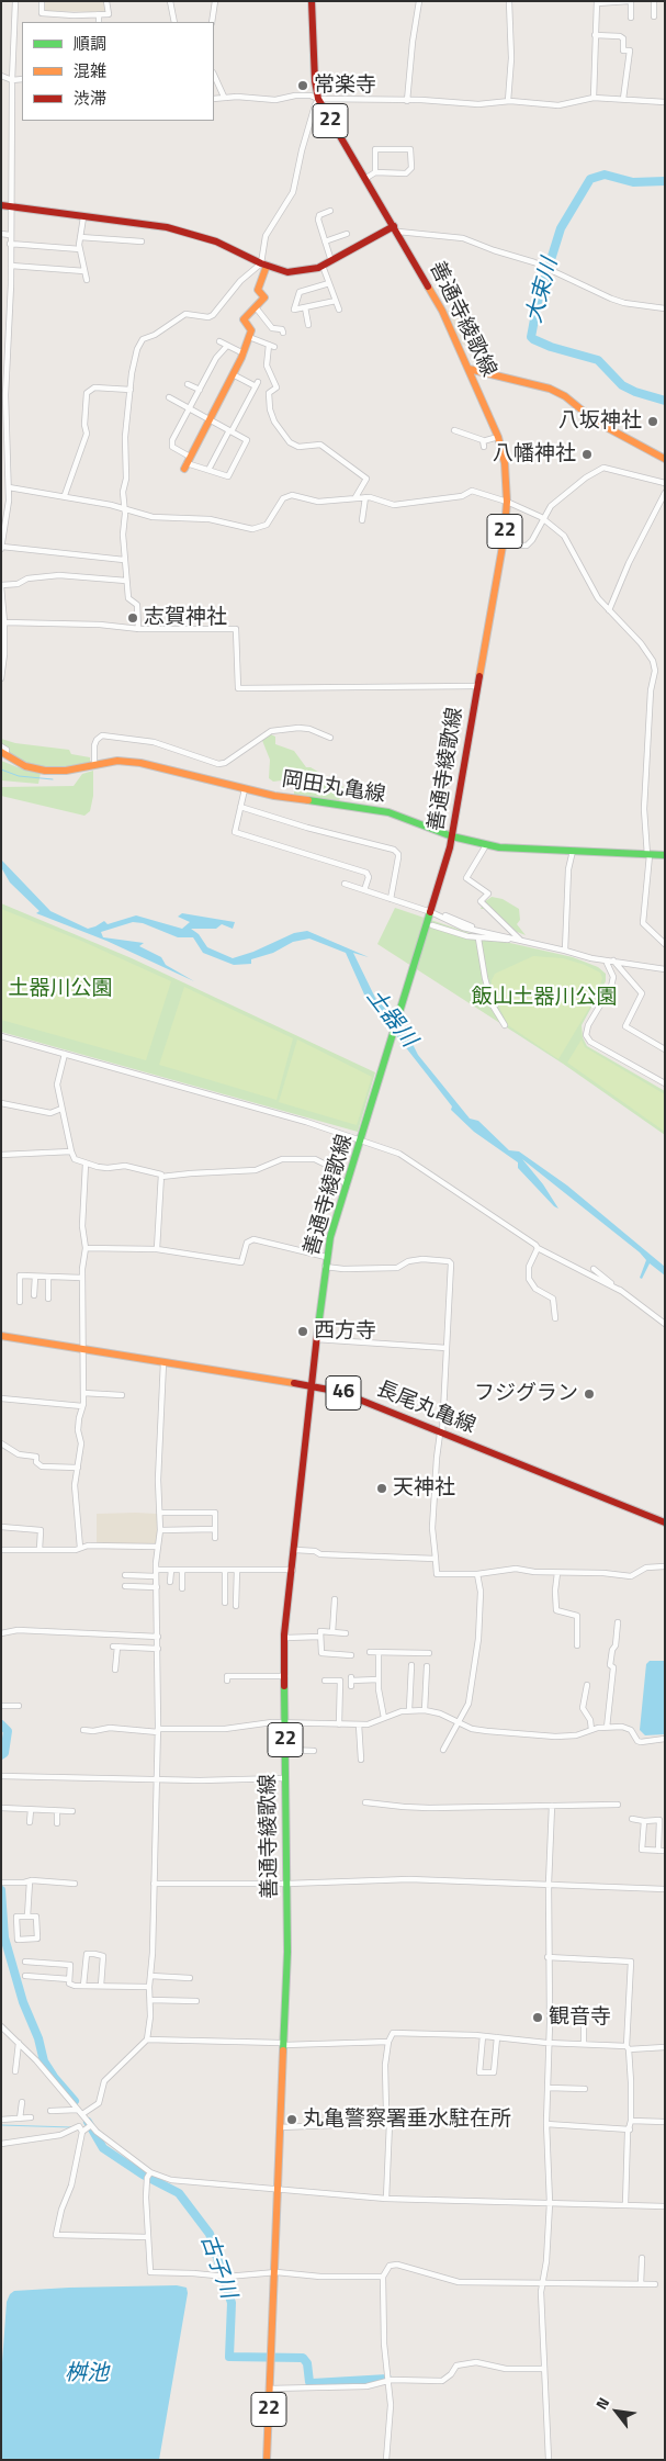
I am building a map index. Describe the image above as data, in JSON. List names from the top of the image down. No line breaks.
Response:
{"streets":{"main road":["22","善通寺綾歌線","岡田丸亀線","46","長尾丸亀線"]},"crossings":[["善通寺綾歌線","岡田丸亀線"],["善通寺綾歌線","長尾丸亀線"]],"water":["大束川","土器川","古子川","桝池"],"parks":["土器川公園","飯山土器川公園"],"places":["常楽寺","八坂神社","八幡神社","志賀神社","西方寺","フジグラン","天神社","観音寺","丸亀警察署垂水駐在所"],"legend":["順調","混雑","渋滞"],"north":"top left"}
